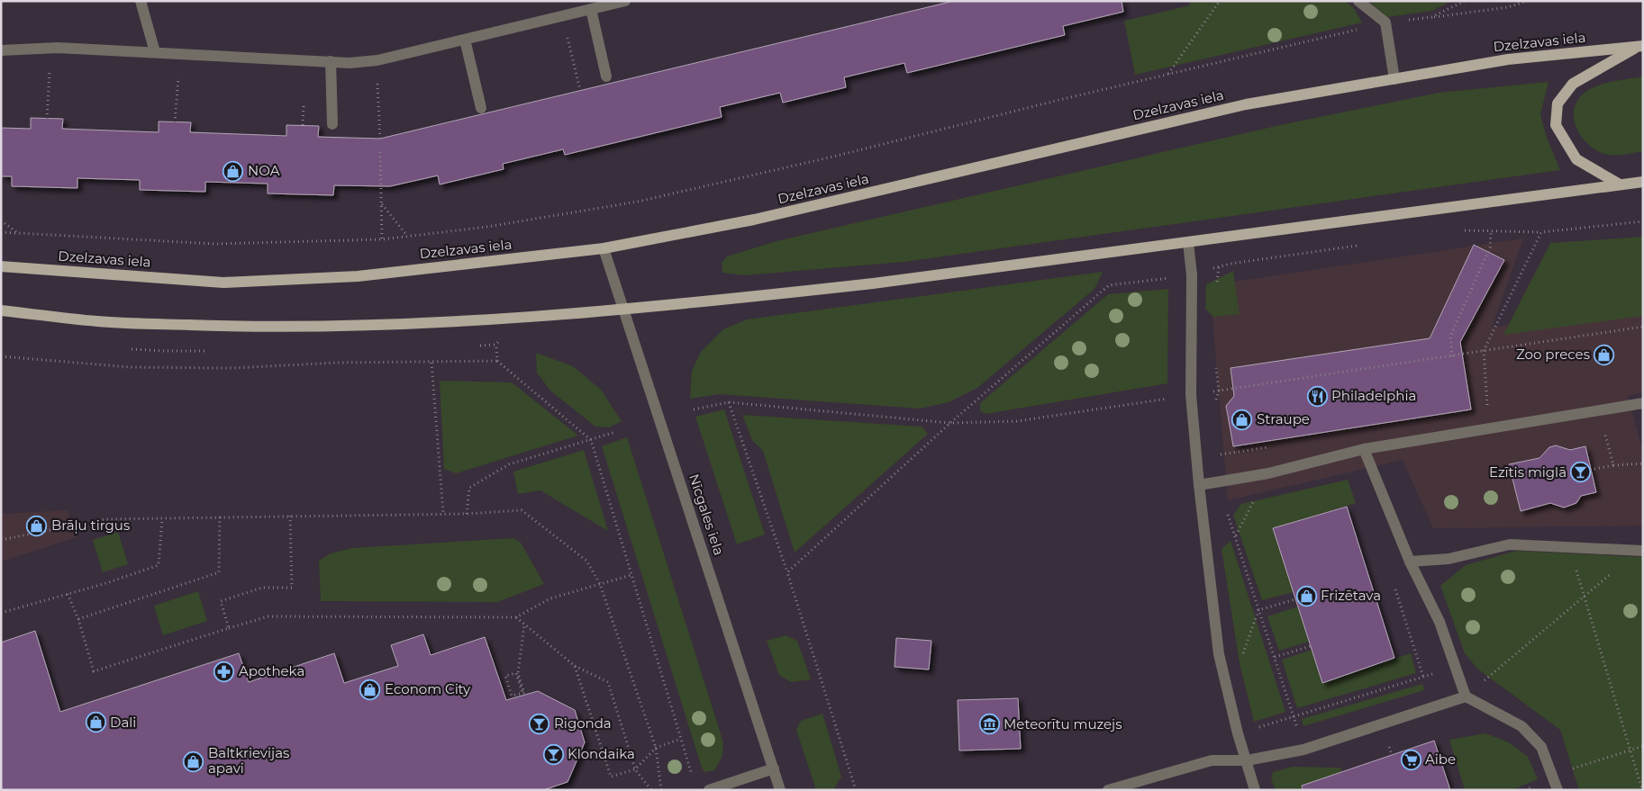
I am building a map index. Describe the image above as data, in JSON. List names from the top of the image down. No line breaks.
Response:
{"streets":{"main road":["Dzelzavas iela"],"street":["Nīcgales iela"]},"crossings":[["Dzelzavas iela","Nīcgales iela"]],"places":{"shop":["NOA","Zoo preces","Straupe","Brāļu tirgus","Frizētava","Econom City","Dali","Baltkrievijas apavi"],"restaurant":["Philadelphia"],"bar":["Ezītis miglā","Rigonda","Klondaika"],"pharmacy":["Apotheka"],"museum":["Meteorītu muzejs"],"supermarket":["Aibe"]}}
